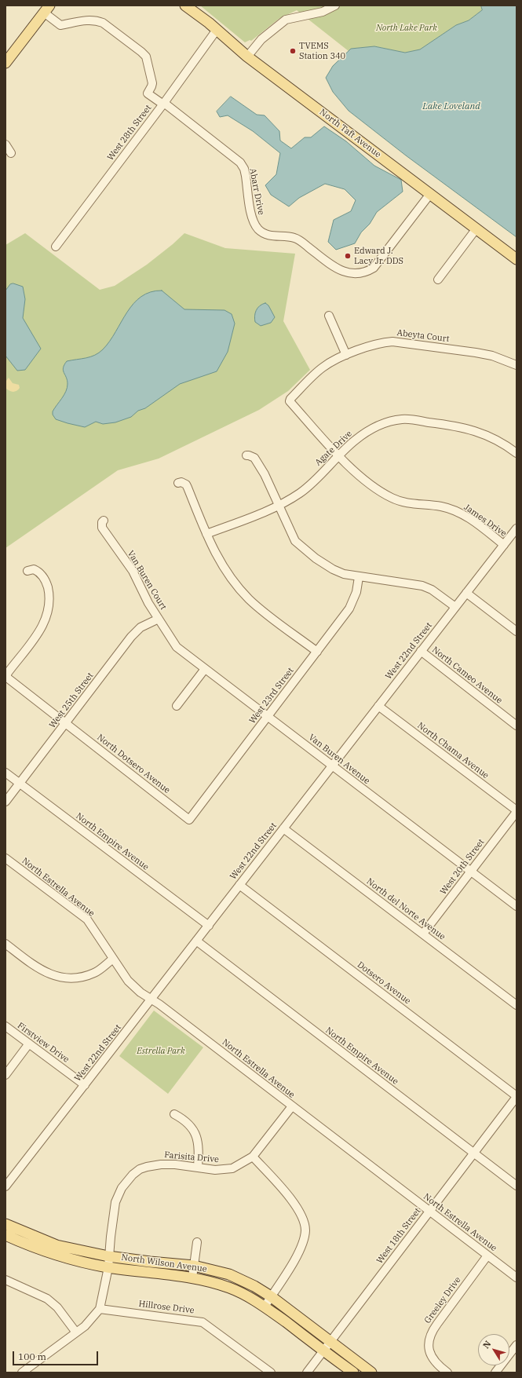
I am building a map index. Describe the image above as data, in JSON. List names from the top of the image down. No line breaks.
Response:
{"streets":{"main road":["North Taft Avenue","North Wilson Avenue"],"street":["West 28th Street","Abarr Drive","Abeyta Court","Agate Drive","James Drive","Van Buren Court","West 22nd Street","North Cameo Avenue","West 23rd Street","West 25th Street","North Chama Avenue","Van Buren Avenue","North Dotsero Avenue","North Empire Avenue","West 20th Street","North Estrella Avenue","North del Norte Avenue","Dotsero Avenue","Firstview Drive","Farisita Drive","West 18th Street","Greeley Drive","Hillrose Drive"]},"crossings":[["West 28th Street","North Taft Avenue"],["West 28th Street","Abarr Drive"],["North Taft Avenue","Abarr Drive"],["Abeyta Court","James Drive"],["Agate Drive","James Drive"],["James Drive","West 22nd Street"],["Van Buren Court","West 25th Street"],["Van Buren Court","Van Buren Avenue"],["West 22nd Street","North Cameo Avenue"],["West 22nd Street","North Chama Avenue"],["West 22nd Street","Van Buren Avenue"],["West 22nd Street","North Empire Avenue"],["West 22nd Street","North Estrella Avenue"],["West 22nd Street","North del Norte Avenue"],["West 22nd Street","Dotsero Avenue"],["West 22nd Street","Firstview Drive"],["West 23rd Street","Van Buren Avenue"],["West 23rd Street","North Dotsero Avenue"],["West 25th Street","Van Buren Avenue"],["West 25th Street","North Dotsero Avenue"],["West 25th Street","North Empire Avenue"],["North Chama Avenue","West 20th Street"],["Van Buren Avenue","West 20th Street"],["North Empire Avenue","West 18th Street"],["West 20th Street","North del Norte Avenue"],["North Estrella Avenue","Farisita Drive"],["North Estrella Avenue","West 18th Street"],["North Estrella Avenue","Greeley Drive"],["Dotsero Avenue","West 18th Street"],["Farisita Drive","North Wilson Avenue"],["West 18th Street","North Wilson Avenue"]],"water":["Lake Loveland"],"parks":["North Lake Park","Estrella Park"],"places":["TVEMS Station 340","Edward J. Lacy Jr. DDS"],"scale_bar":"100 m","north":"top left"}
